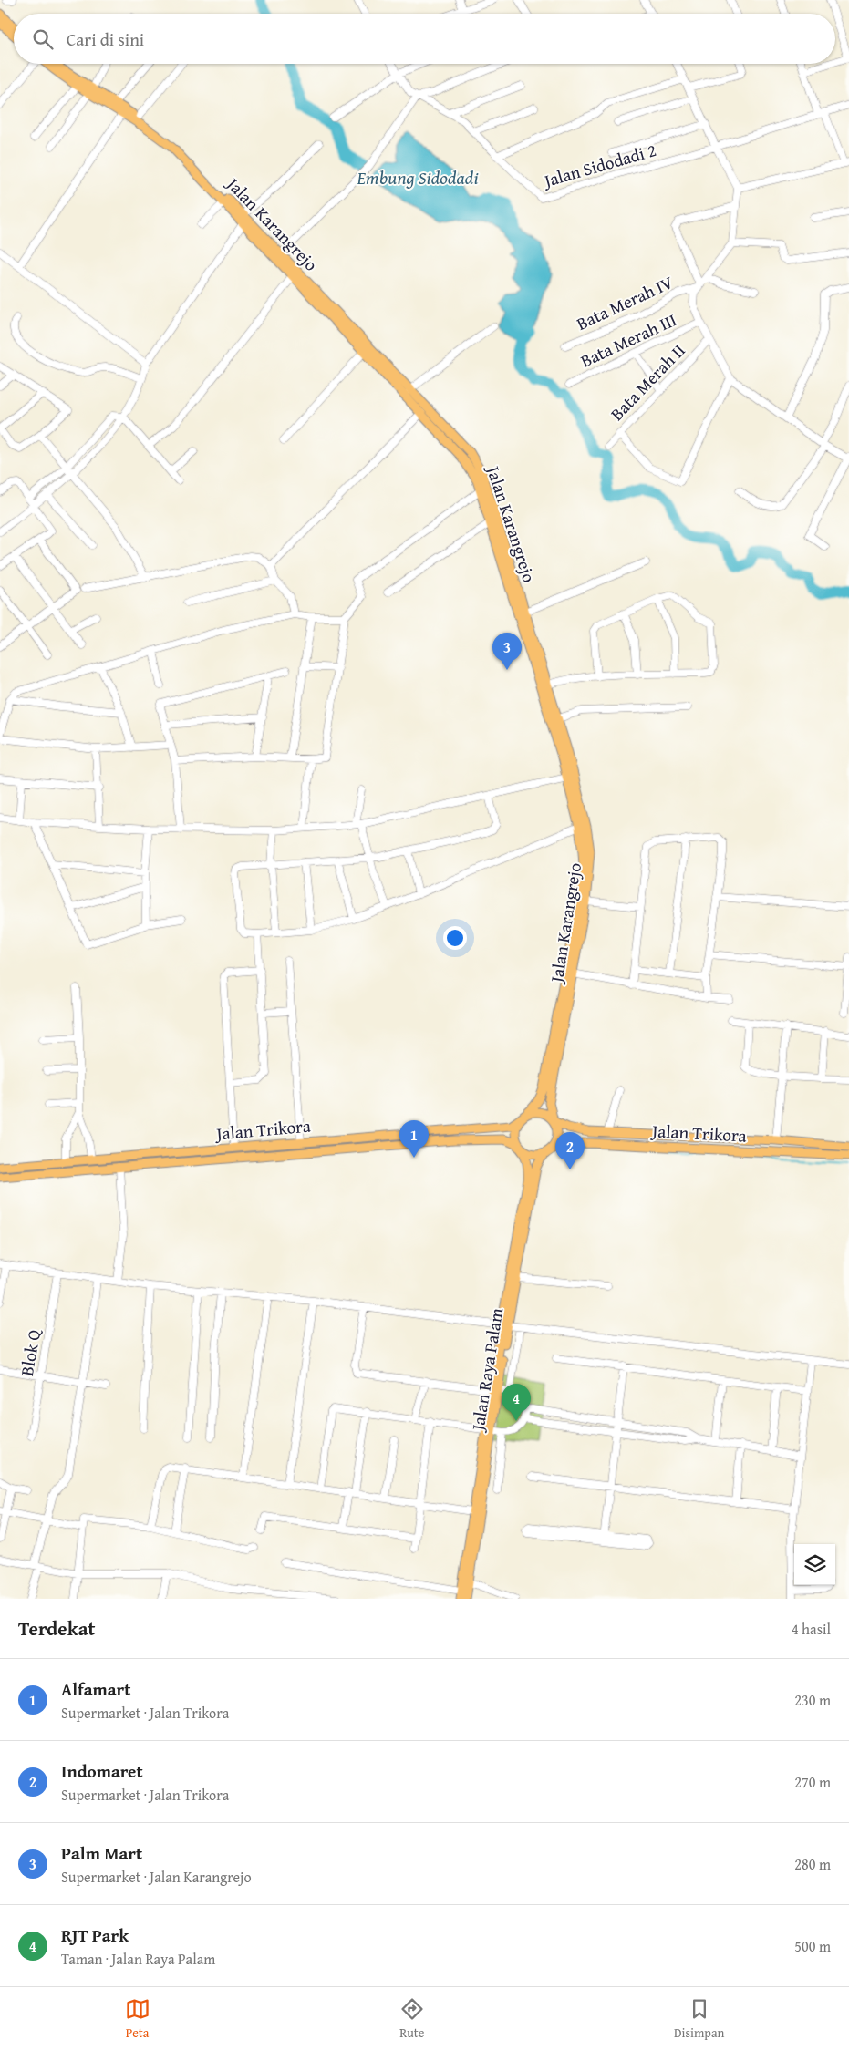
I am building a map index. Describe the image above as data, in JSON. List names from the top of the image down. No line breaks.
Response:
{"streets":{"main road":["Jalan Karangrejo","Jalan Trikora","Jalan Raya Palam"],"street":["Jalan Sidodadi 2","Bata Merah IV","Bata Merah III","Bata Merah II","Blok Q"]},"crossings":[["Jalan Karangrejo","Jalan Trikora"],["Jalan Karangrejo","Jalan Raya Palam"],["Jalan Trikora","Jalan Raya Palam"]],"water":["Embung Sidodadi"],"page":{"search":"Cari di sini","pins":["3","1","2","4"],"heading":["Terdekat","4 hasil"],"list":[{"mark":"1","name":"Alfamart","note":"Supermarket · Jalan Trikora","value":"230 m"},{"mark":"2","name":"Indomaret","note":"Supermarket · Jalan Trikora","value":"270 m"},{"mark":"3","name":"Palm Mart","note":"Supermarket · Jalan Karangrejo","value":"280 m"},{"mark":"4","name":"RJT Park","note":"Taman · Jalan Raya Palam","value":"500 m"}],"nav":["Peta","Rute","Disimpan"]}}
